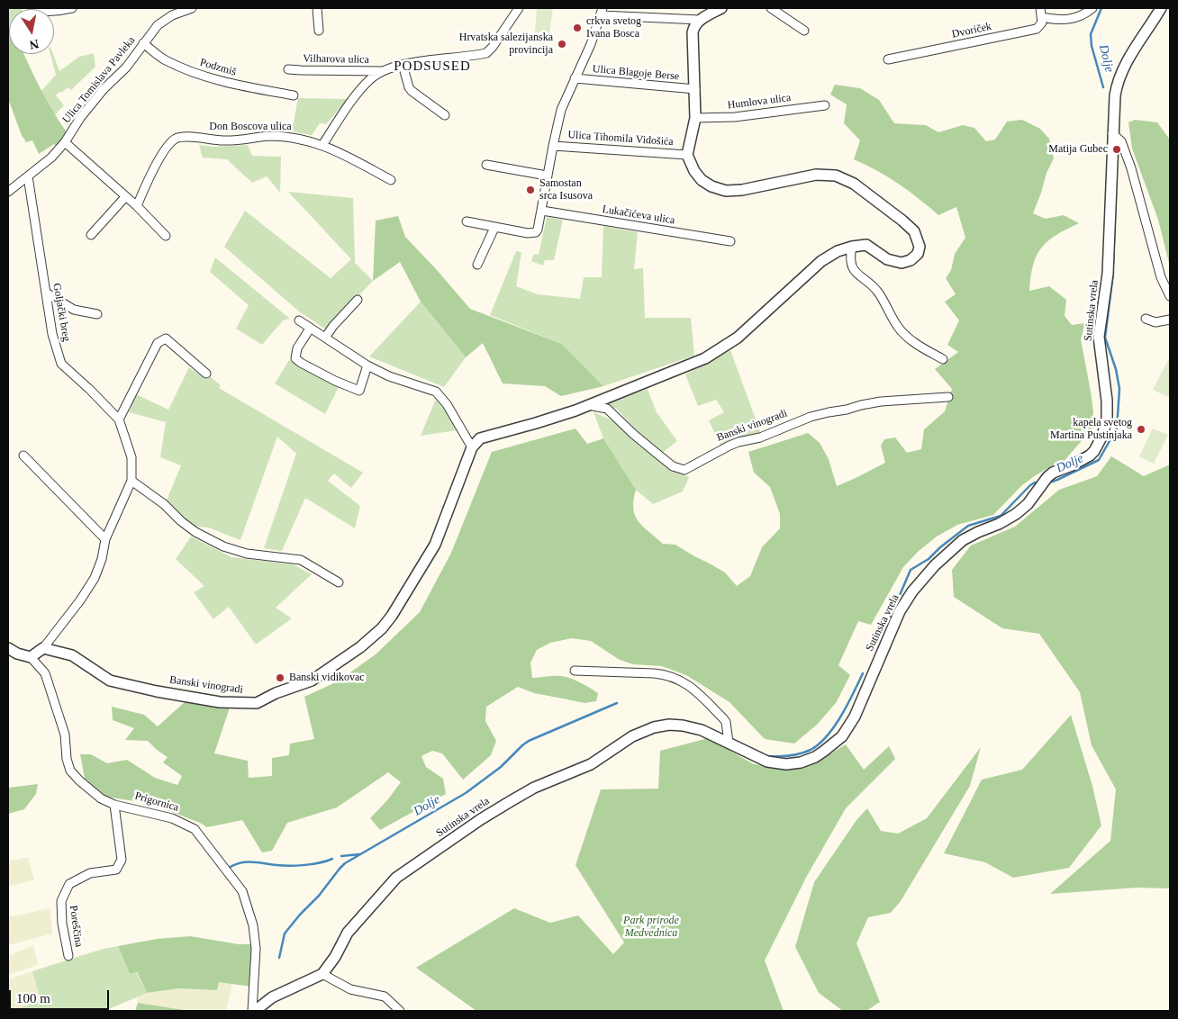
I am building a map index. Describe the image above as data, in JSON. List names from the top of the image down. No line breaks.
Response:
{"streets":{"street":["Dvoriček","Vilharova ulica","Podzmiš","Ulica Blagoje Berse","Ulica Tomislava Pavleka","Humlova ulica","Don Boscova ulica","Ulica Tihomila Vidošića","Lukačićeva ulica","Sutinska vrela","Goljački breg","Banski vinogradi","Prigornica","Poreščina"]},"crossings":[["Podzmiš","Ulica Tomislava Pavleka"],["Ulica Tomislava Pavleka","Goljački breg"],["Goljački breg","Banski vinogradi"],["Prigornica","Poreščina"]],"districts":["PODSUSED"],"water":["Dolje"],"parks":["Park prirode Medvednica"],"places":["crkva svetog Ivana Bosca","Hrvatska salezijanska provincija","Matija Gubec","Samostan srca Isusova","kapela svetog Martina Pustinjaka","Banski vidikovac"],"scale_bar":"100 m","north":"bottom"}
